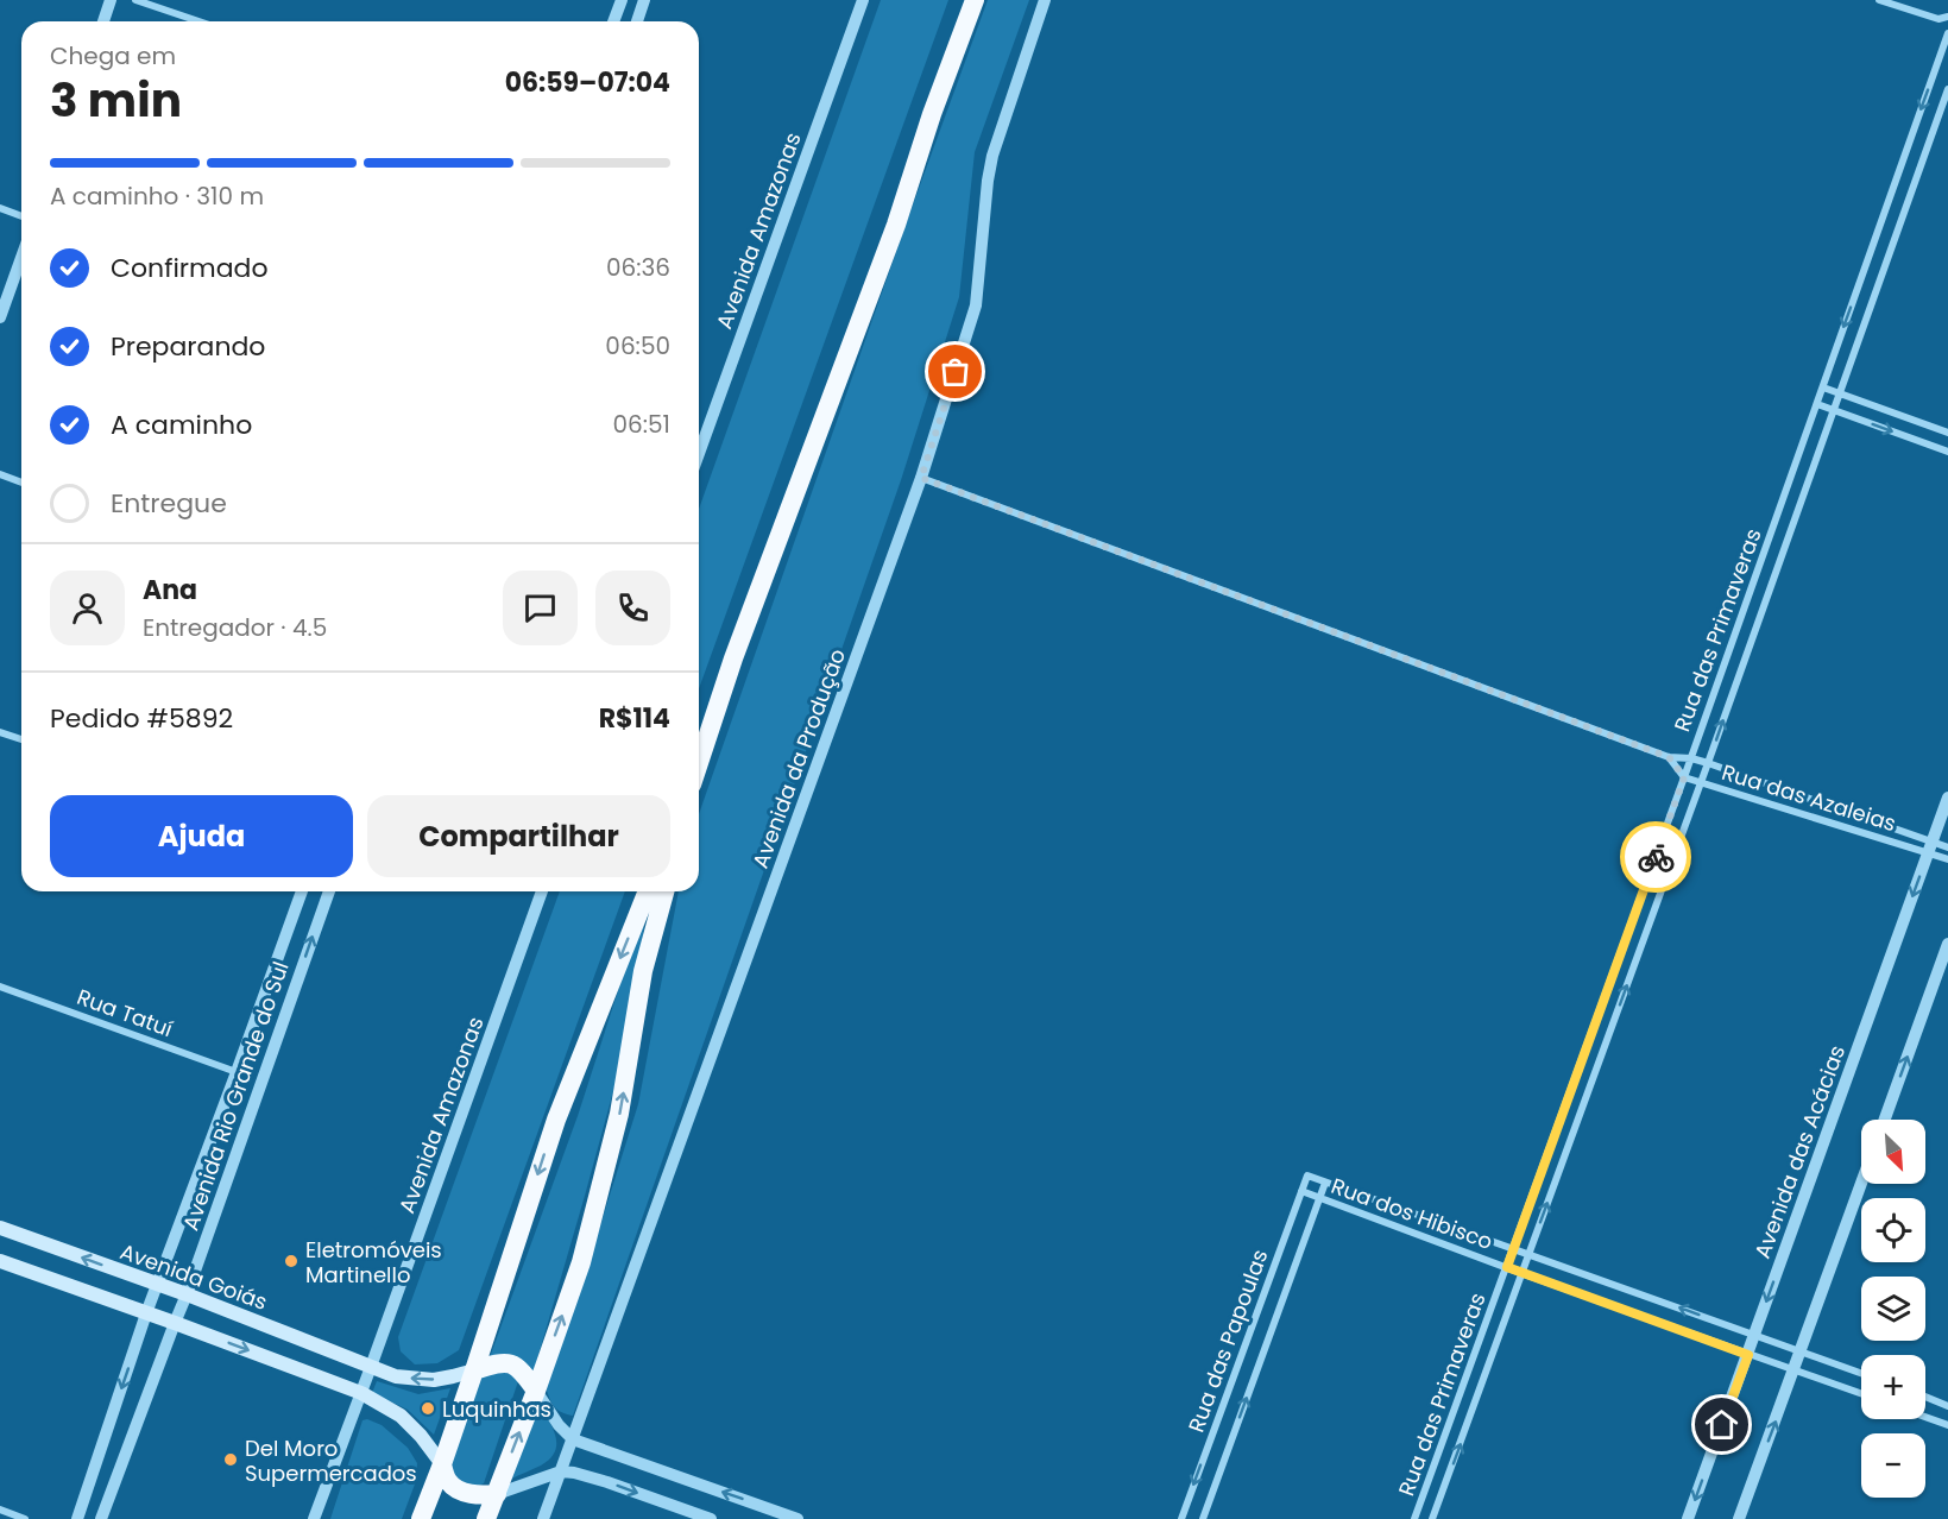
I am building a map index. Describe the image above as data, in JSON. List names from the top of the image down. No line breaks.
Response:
{"streets":{"main road":["Avenida Goiás"],"street":["Avenida Amazonas","Rua das Primaveras","Avenida da Produção","Rua das Azaleias","Rua Tatuí","Avenida Rio Grande do Sul","Avenida das Acácias","Rua dos Hibisco","Rua das Papoulas"]},"crossings":[["Avenida Amazonas","Avenida Goiás"],["Rua das Primaveras","Rua das Azaleias"],["Rua das Primaveras","Rua dos Hibisco"],["Avenida da Produção","Rua das Azaleias"],["Rua das Azaleias","Avenida das Acácias"],["Rua Tatuí","Avenida Rio Grande do Sul"],["Avenida Rio Grande do Sul","Avenida Goiás"],["Avenida das Acácias","Rua dos Hibisco"],["Rua dos Hibisco","Rua das Papoulas"]],"places":["Eletromóveis Martinello","Luquinhas","Del Moro Supermercados"],"north":"bottom right","page":{"heading":["3 min","Chega em","06:59–07:04"],"panel":["Ana","Entregador · 4.5","Pedido #5892","R$114"],"bar":"A caminho · 310 m","list":[["Confirmado","06:36"],["Preparando","06:50"],["A caminho","06:51"],"Entregue"],"buttons":["Ajuda","Compartilhar"],"map_buttons":["+","−"]}}
